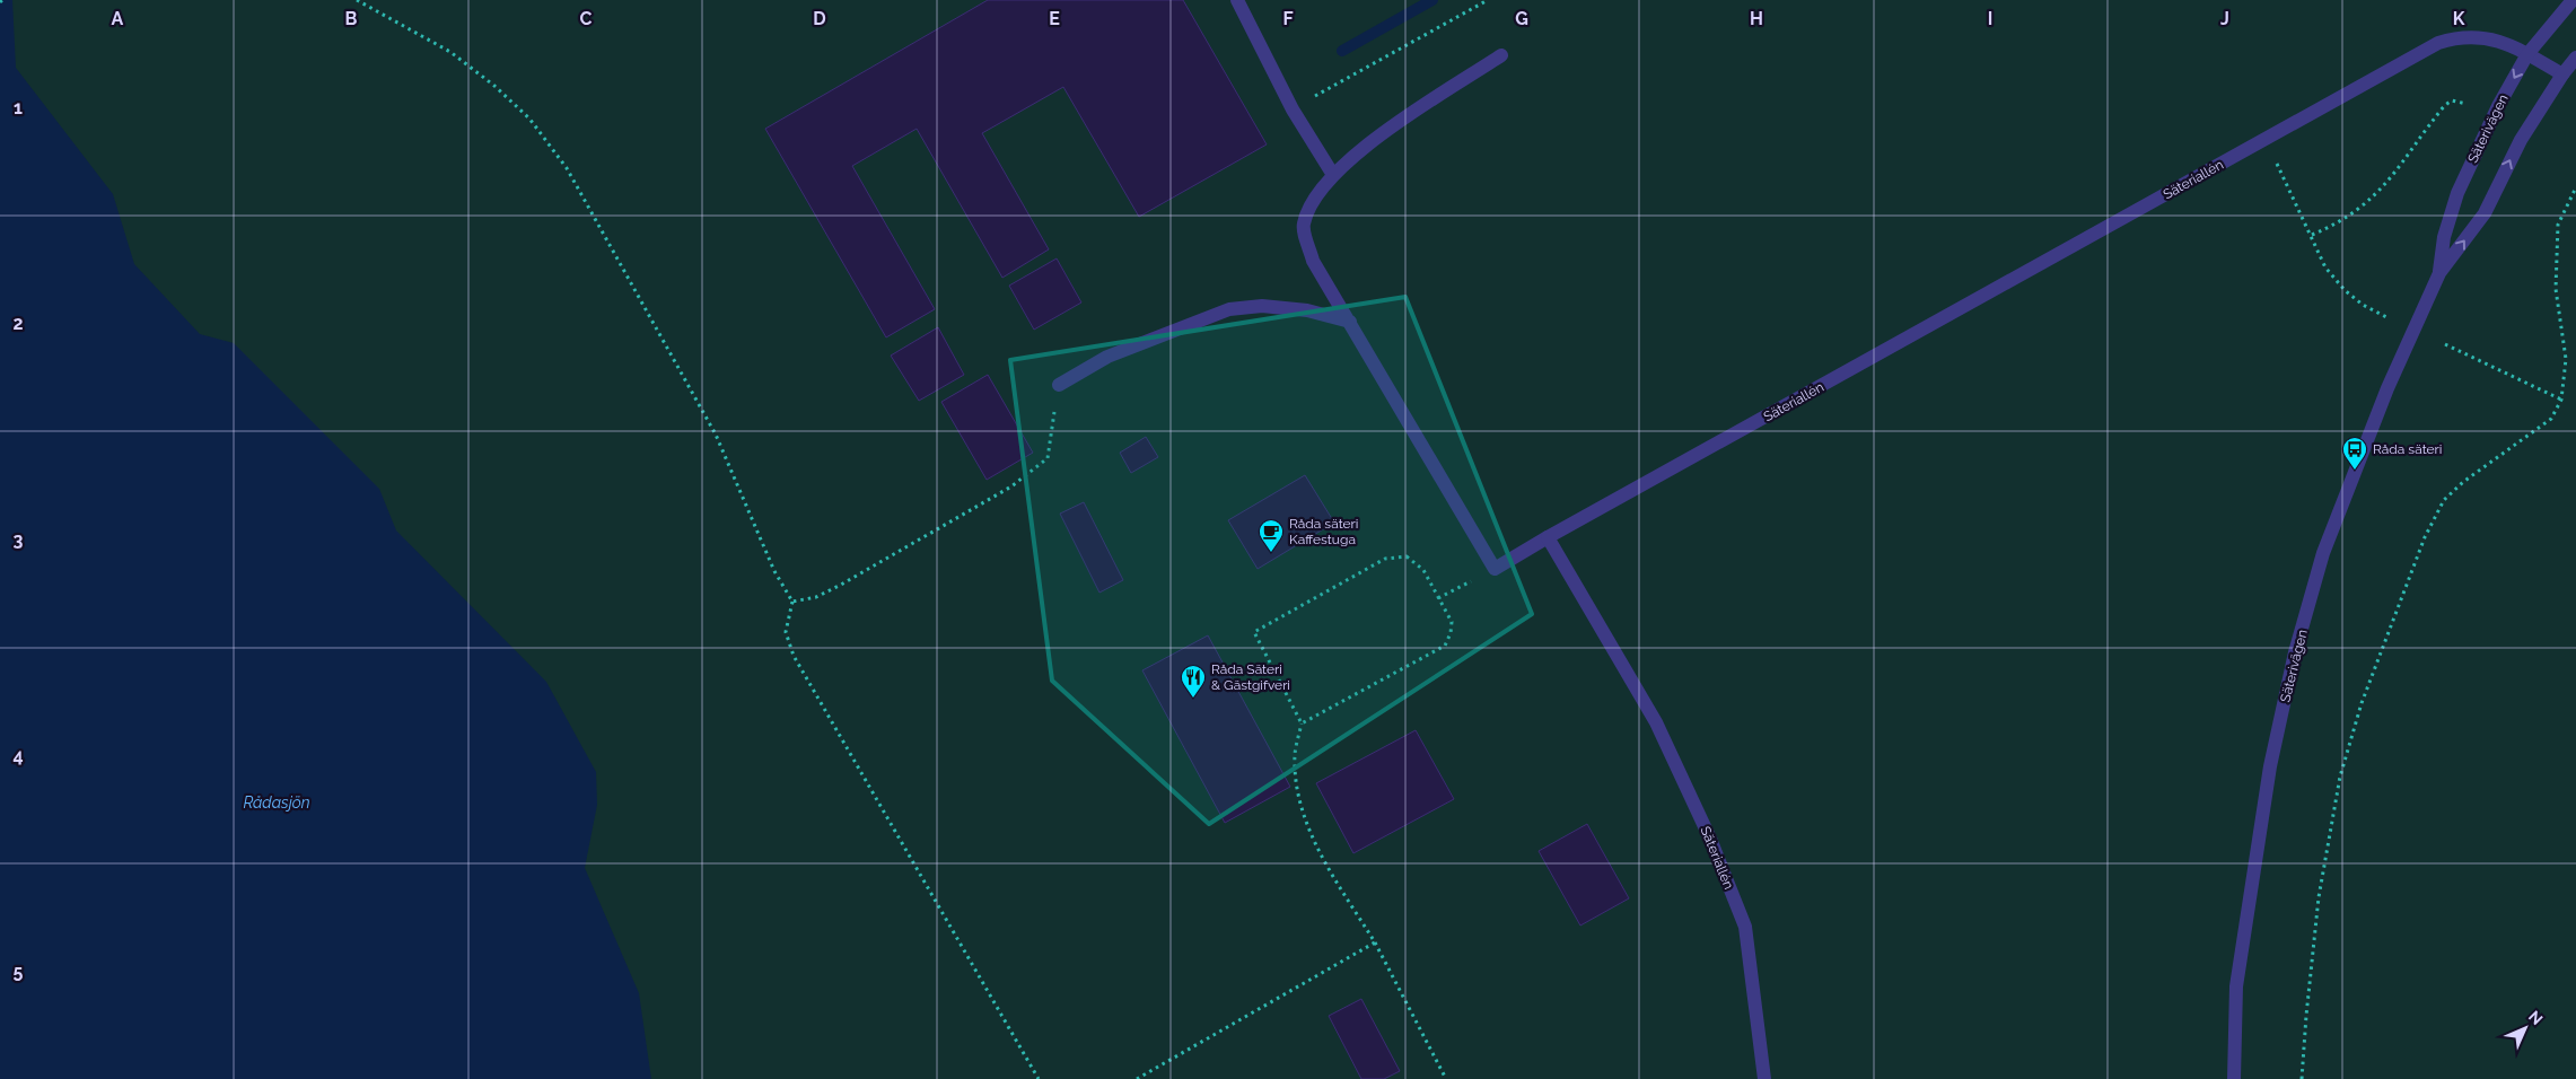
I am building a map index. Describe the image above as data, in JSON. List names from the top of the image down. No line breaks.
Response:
{"streets":{"street":["Säterivägen","Säteriallén"]},"crossings":[["Säterivägen","Säteriallén"]],"water":["Rådasjön"],"places":{"bus stop":["Råda säteri"],"cafe":["Råda säteri Kaffestuga"],"restaurant":["Råda Säteri & Gästgifveri"]},"north":"top right","grid":{"columns":["A","B","C","D","E","F","G","H","I","J","K"],"rows":["1","2","3","4","5"]}}
